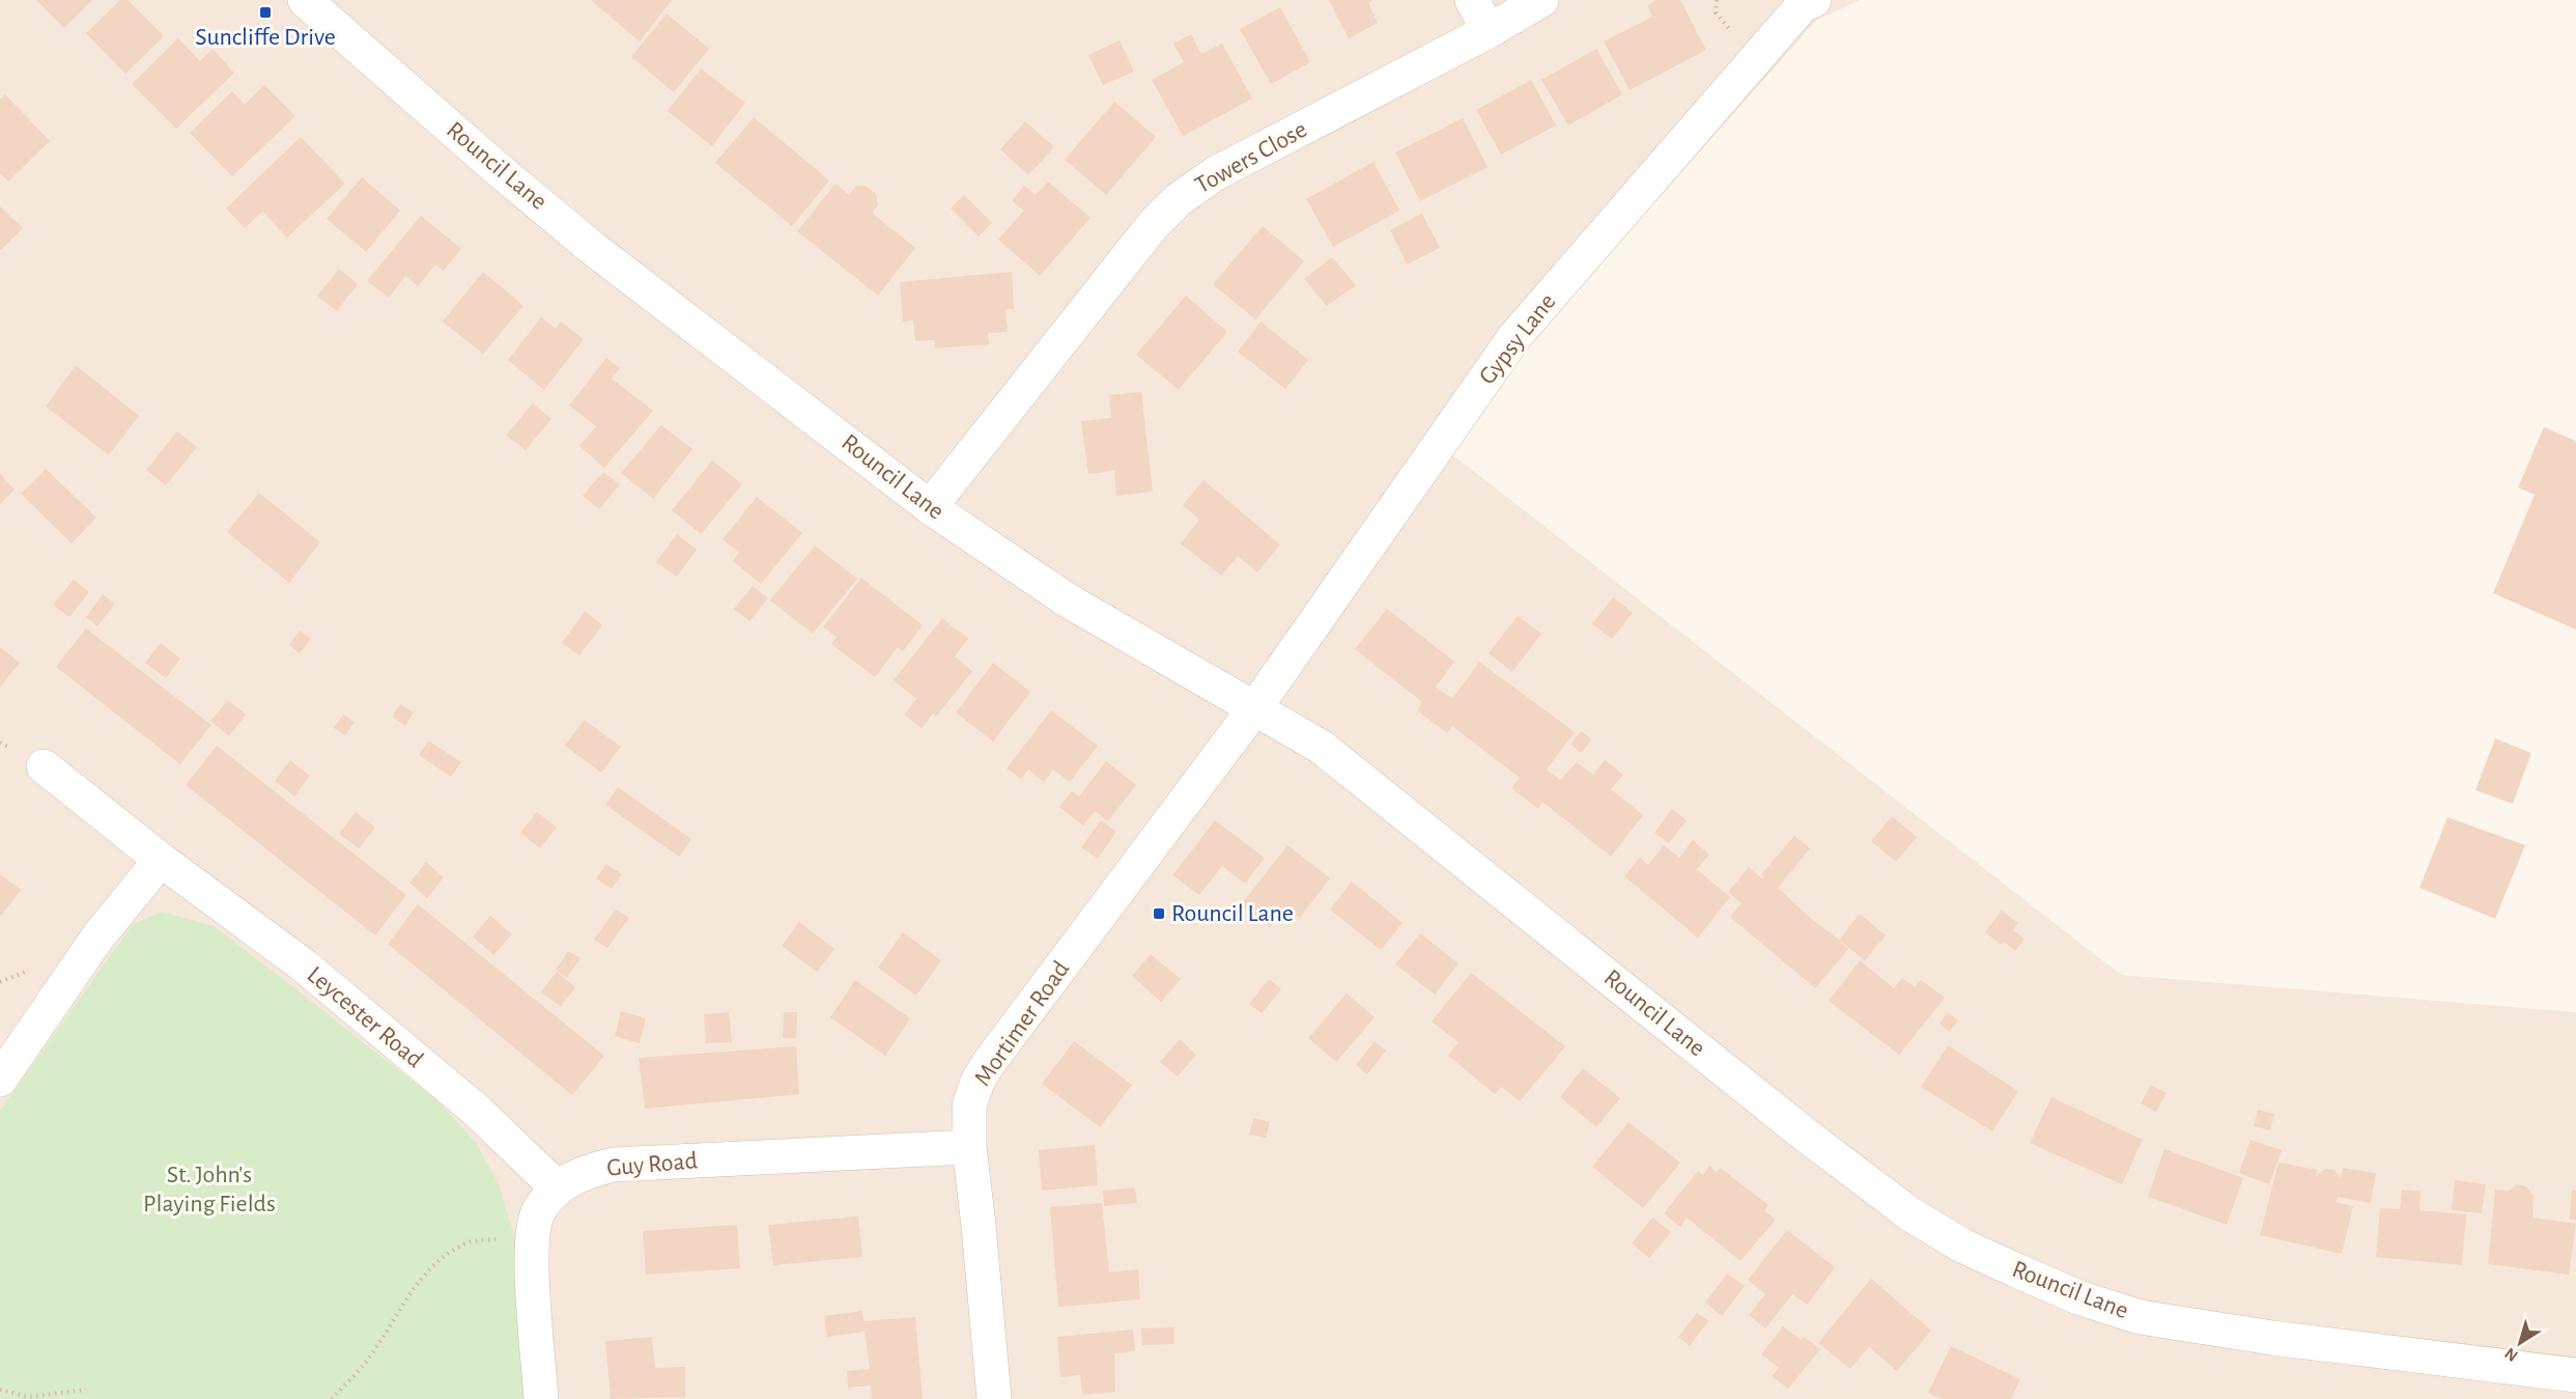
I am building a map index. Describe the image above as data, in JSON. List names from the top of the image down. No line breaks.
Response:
{"streets":{"street":["Towers Close","Rouncil Lane","Gypsy Lane","Leycester Road","Mortimer Road","Guy Road"]},"crossings":[["Towers Close","Rouncil Lane"],["Rouncil Lane","Gypsy Lane"],["Rouncil Lane","Mortimer Road"],["Gypsy Lane","Mortimer Road"],["Leycester Road","Guy Road"],["Mortimer Road","Guy Road"]],"parks":["St. John's Playing Fields"],"places":{"transit":["Suncliffe Drive","Rouncil Lane"]},"north":"bottom left"}
